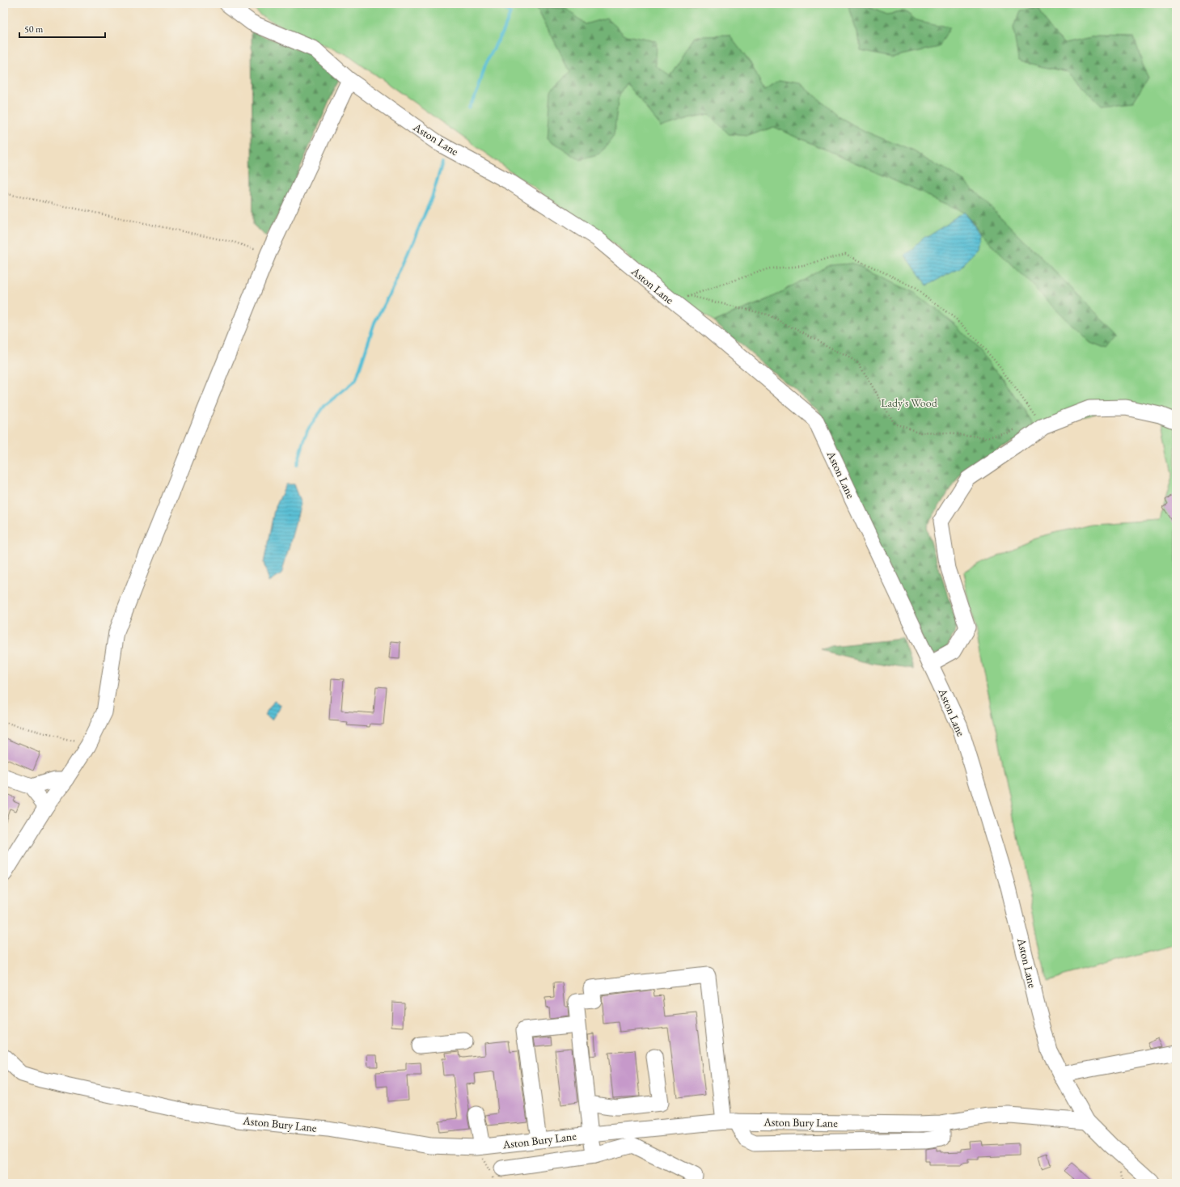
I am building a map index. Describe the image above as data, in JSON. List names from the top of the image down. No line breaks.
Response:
{"streets":{"street":["Aston Lane","Aston Bury Lane"]},"crossings":[["Aston Lane","Aston Bury Lane"]],"parks":["Lady's Wood"],"scale_bar":"50 m"}
